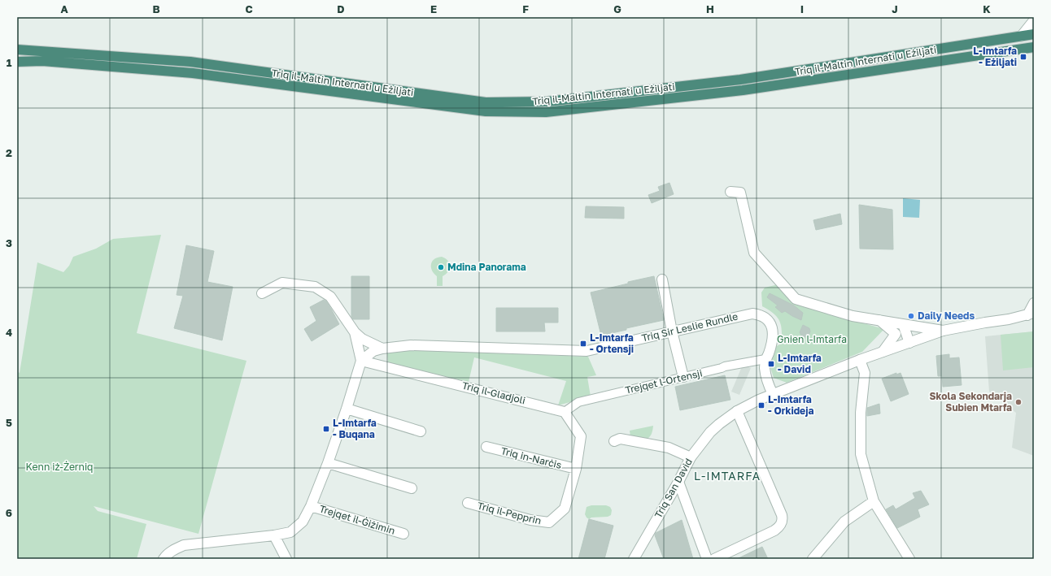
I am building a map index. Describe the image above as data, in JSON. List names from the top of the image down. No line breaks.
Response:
{"streets":{"highway":["Triq il-Maltin Internati u Eżiljati"],"street":["Triq Sir Leslie Rundle","Trejqet l-Ortensji","Triq il-Gladjoli","Triq in-Narċis","Triq San David","Triq il-Pepprin","Trejqet il-Ġiżimin"]},"crossings":[["Triq Sir Leslie Rundle","Trejqet l-Ortensji"],["Triq Sir Leslie Rundle","Triq il-Gladjoli"],["Triq Sir Leslie Rundle","Triq San David"],["Trejqet l-Ortensji","Triq il-Gladjoli"],["Triq in-Narċis","Triq il-Pepprin"]],"districts":["L-IMTARFA"],"parks":["Gnien l-Imtarfa","Kenn iż-Żerniq"],"places":{"transit":["L-Imtarfa - Eżiljati","L-Imtarfa - Ortensji","L-Imtarfa - David","L-Imtarfa - Orkideja","L-Imtarfa - Buqana"],"other":["Mdina Panorama","Daily Needs","Skola Sekondarja Subien Mtarfa"]},"grid":{"columns":["A","B","C","D","E","F","G","H","I","J","K"],"rows":["1","2","3","4","5","6"]}}
